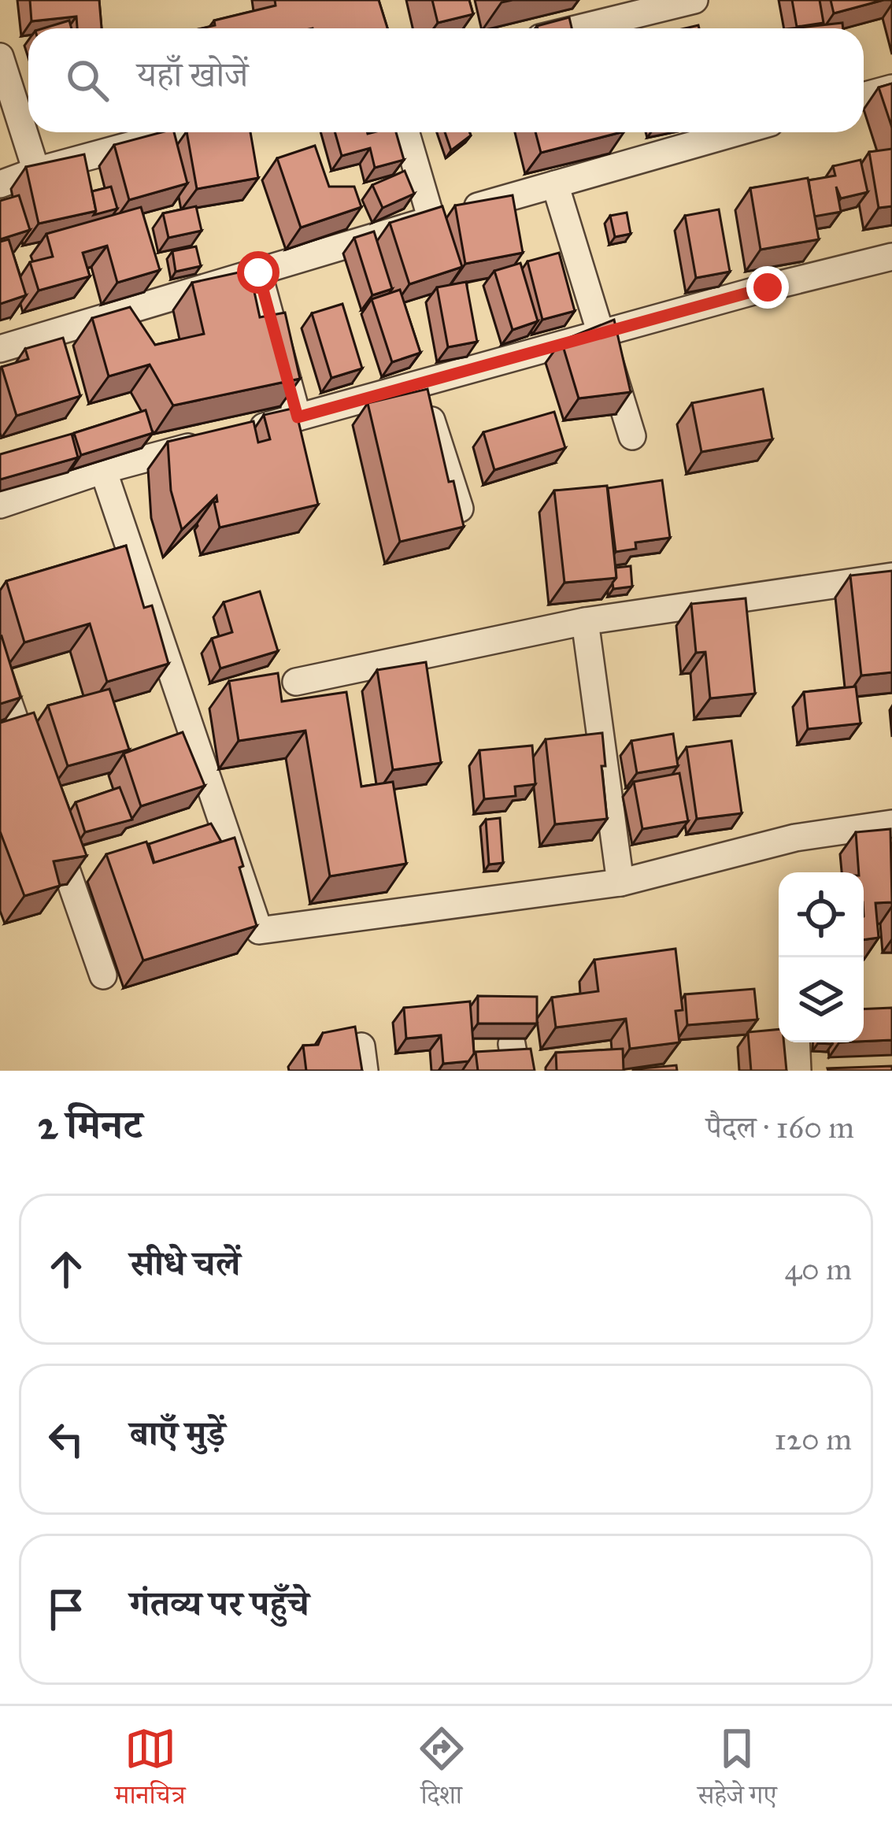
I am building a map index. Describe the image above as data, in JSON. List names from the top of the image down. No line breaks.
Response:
{"page":{"search":"यहाँ खोजें","heading":["2 मिनट","पैदल · 160 m"],"list":[["सीधे चलें","40 m"],["बाएँ मुड़ें","120 m"],"गंतव्य पर पहुँचे"],"nav":["मानचित्र","दिशा","सहेजे गए"]}}
